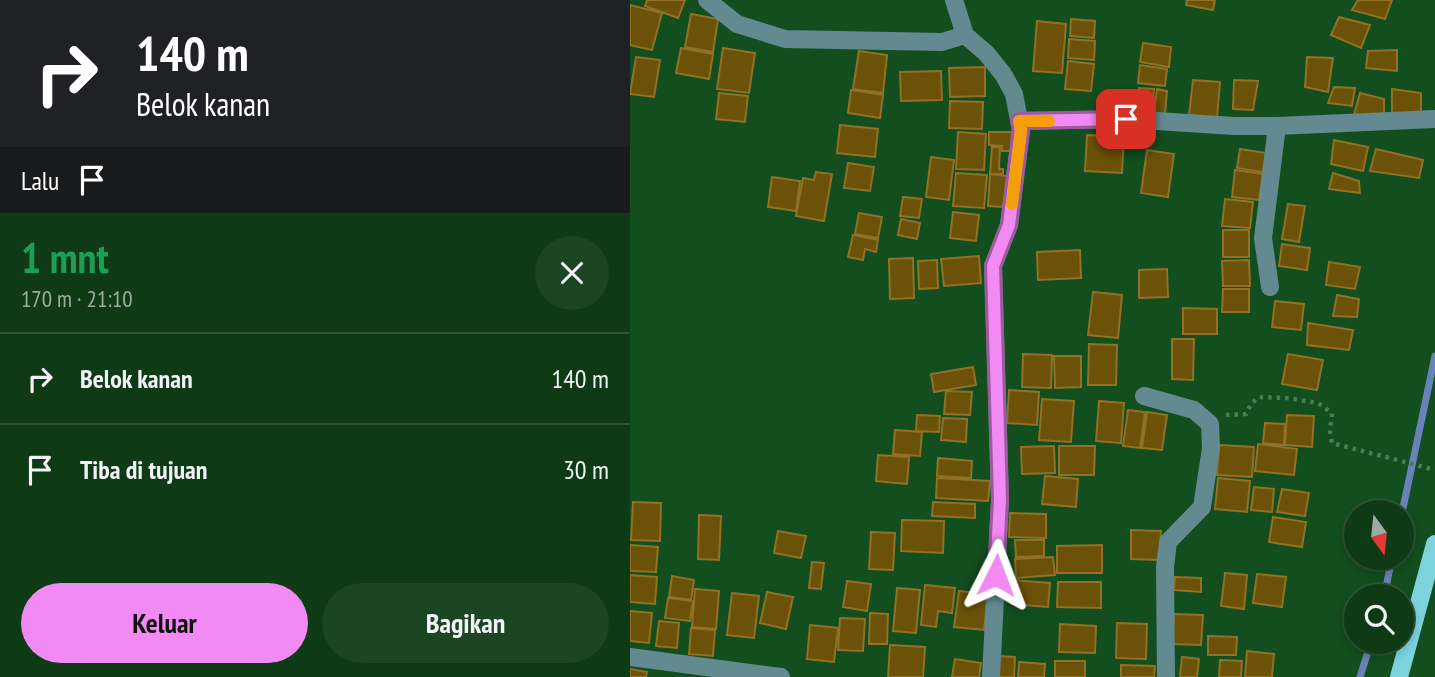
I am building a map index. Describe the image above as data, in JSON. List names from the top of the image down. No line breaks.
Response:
{"north":"bottom","page":{"turn":["140 m","Belok kanan"],"then":"Lalu","heading":["1 mnt","170 m · 21:10"],"list":[{"name":"Belok kanan","value":"140 m"},{"name":"Tiba di tujuan","value":"30 m"}],"buttons":["Keluar","Bagikan"]}}
